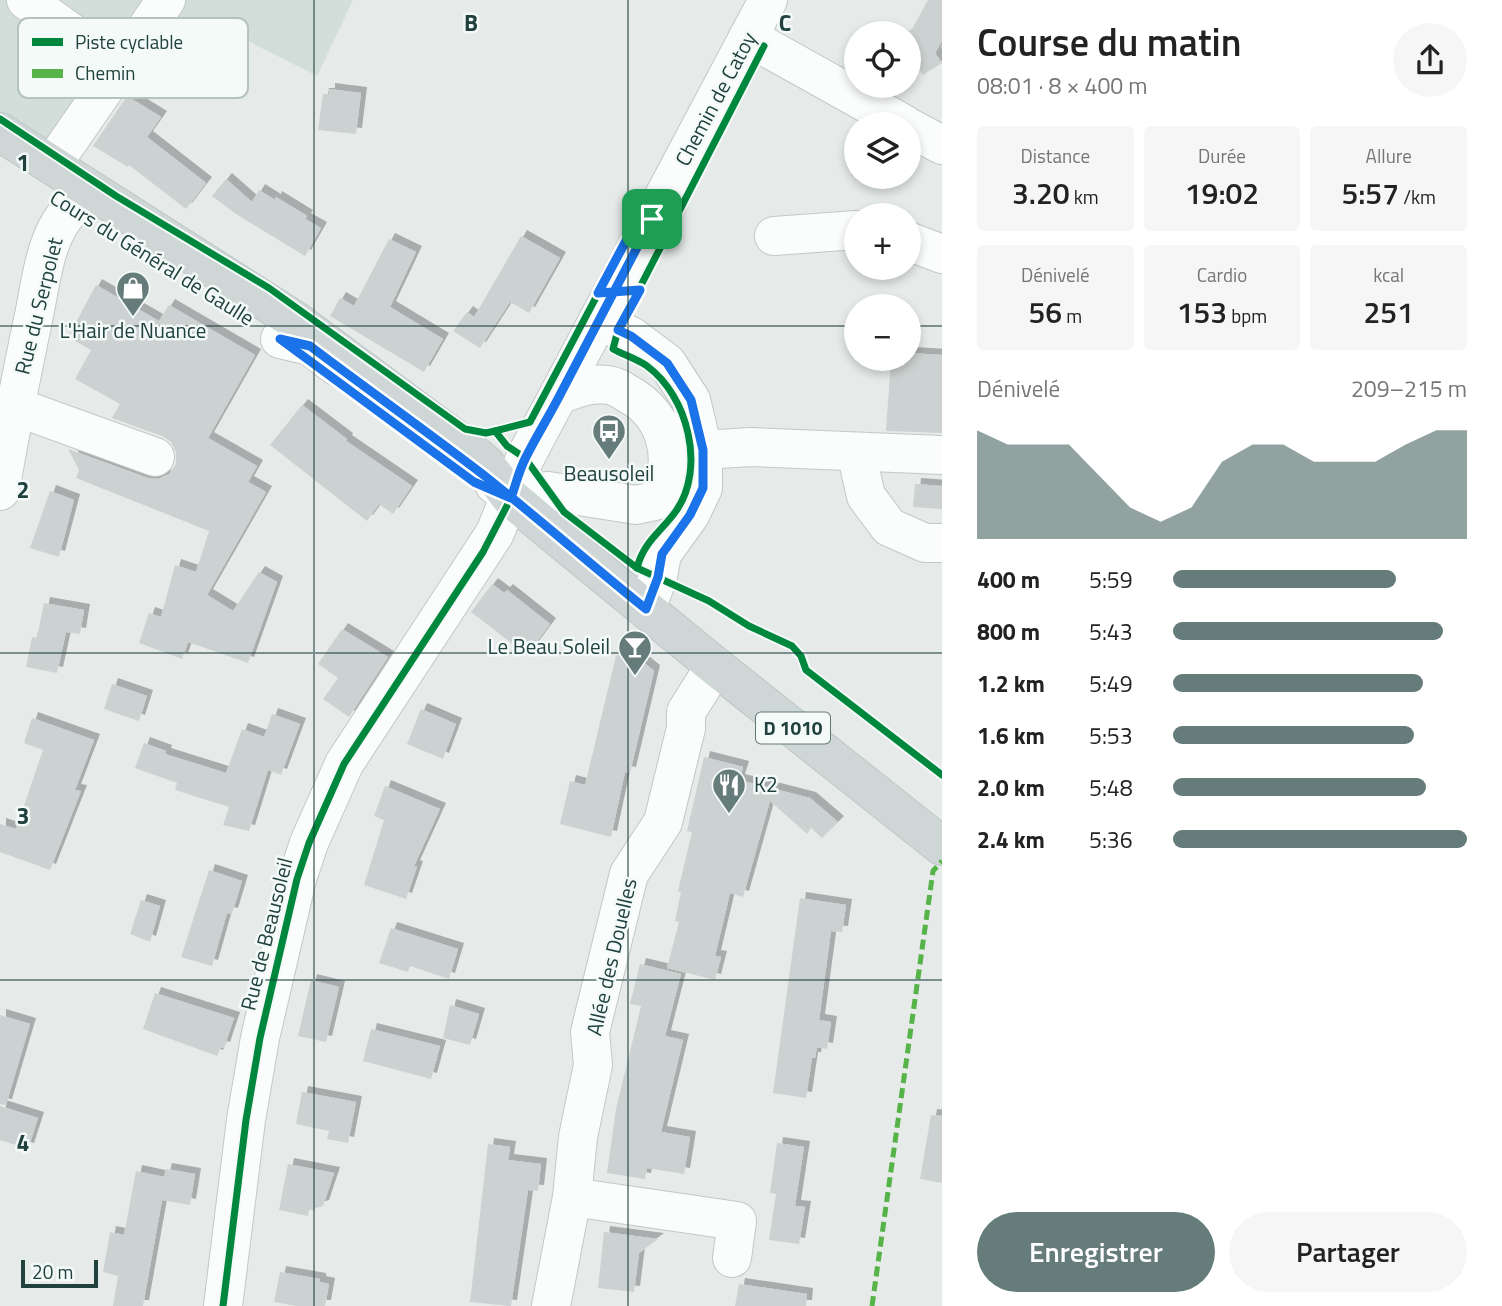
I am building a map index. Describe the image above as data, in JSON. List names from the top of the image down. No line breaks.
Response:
{"streets":{"main road":["Cours du Général de Gaulle","D 1010"],"street":["Chemin de Catoy","Rue du Serpolet","Rue de Beausoleil","Allée des Douelles"]},"crossings":[["Chemin de Catoy","Cours du Général de Gaulle"],["Chemin de Catoy","Rue de Beausoleil"],["Cours du Général de Gaulle","Rue du Serpolet"],["Cours du Général de Gaulle","Rue de Beausoleil"],["Cours du Général de Gaulle","Allée des Douelles"]],"places":{"shop":["L'Hair de Nuance"],"bus stop":["Beausoleil"],"bar":["Le Beau Soleil"],"restaurant":["K2"]},"legend":["Piste cyclable","Chemin"],"scale_bar":"20 m","page":{"heading":["Course du matin","08:01 · 8 × 400 m"],"map_buttons":["+","−"],"stats":[["Distance","3.20 km"],["Durée","19:02"],["Allure","5:57 /km"],["Dénivelé","56 m"],["Cardio","153 bpm"],["kcal","251"]],"chart":["Dénivelé","209–215 m"],"list":[{"name":"400 m","note":"5:59"},{"name":"800 m","note":"5:43"},{"name":"1.2 km","note":"5:49"},{"name":"1.6 km","note":"5:53"},{"name":"2.0 km","note":"5:48"},{"name":"2.4 km","note":"5:36"}],"buttons":["Enregistrer","Partager"],"scale":"20 m"},"grid":{"columns":["B","C"],"rows":["1","2","3","4"]}}
